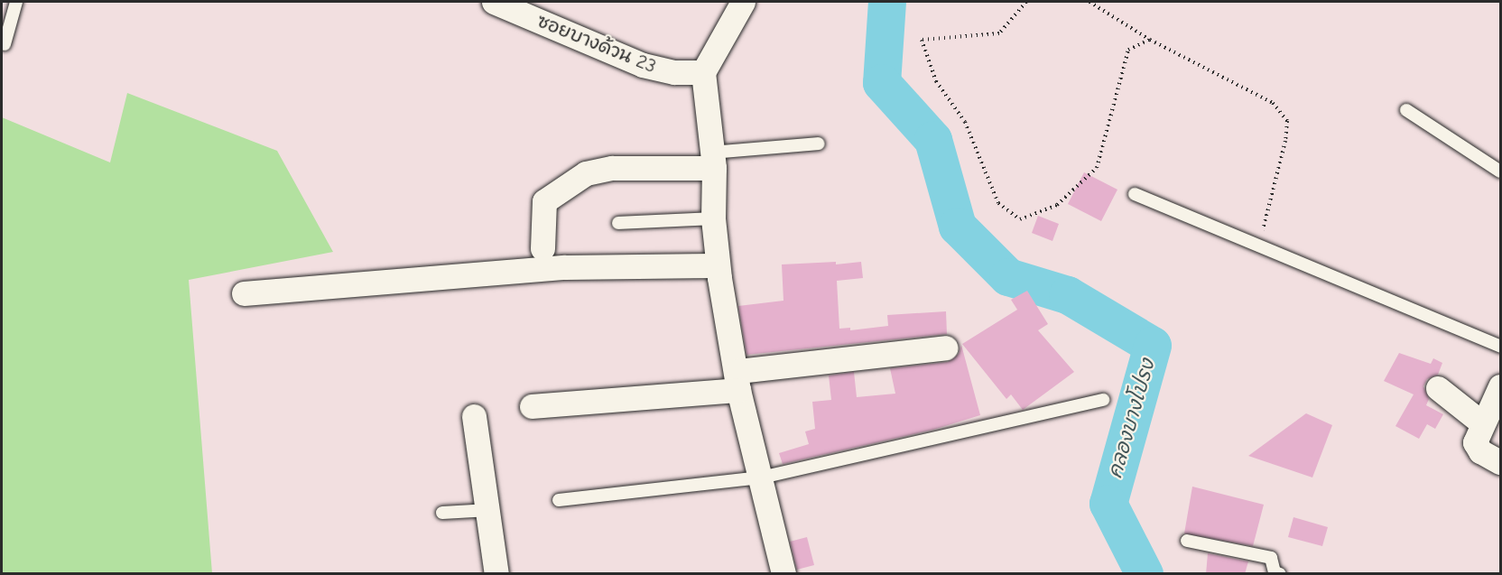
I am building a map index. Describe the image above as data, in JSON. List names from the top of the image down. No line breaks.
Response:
{"streets":{"street":["ซอยบางด้วน 23"]},"water":["คลองบางโปรง"]}
